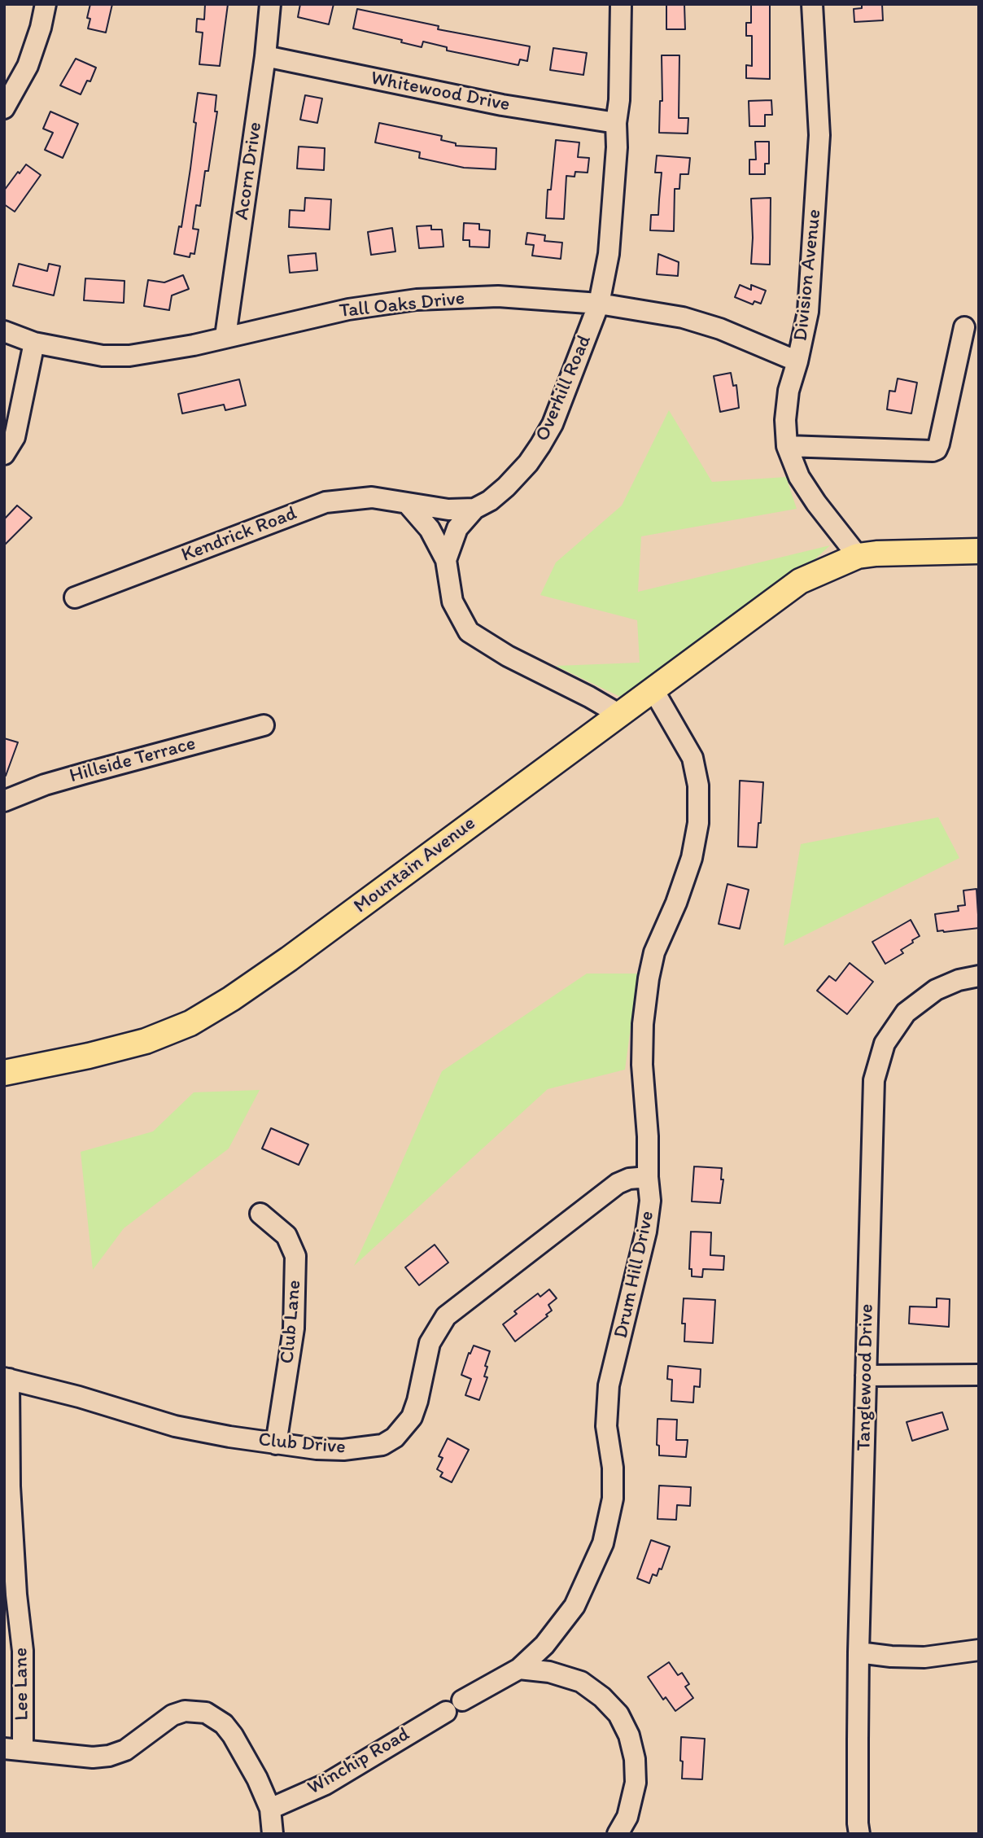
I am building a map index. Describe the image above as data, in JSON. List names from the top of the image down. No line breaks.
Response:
{"streets":{"main road":["Mountain Avenue"],"street":["Whitewood Drive","Acorn Drive","Division Avenue","Tall Oaks Drive","Overhill Road","Kendrick Road","Hillside Terrace","Drum Hill Drive","Club Lane","Tanglewood Drive","Club Drive","Lee Lane","Winchip Road"]},"crossings":[["Whitewood Drive","Acorn Drive"],["Whitewood Drive","Overhill Road"],["Acorn Drive","Tall Oaks Drive"],["Division Avenue","Tall Oaks Drive"],["Division Avenue","Mountain Avenue"],["Tall Oaks Drive","Overhill Road"],["Overhill Road","Kendrick Road"],["Overhill Road","Mountain Avenue"],["Mountain Avenue","Drum Hill Drive"],["Drum Hill Drive","Club Drive"],["Drum Hill Drive","Winchip Road"],["Club Lane","Club Drive"],["Club Drive","Lee Lane"]]}
